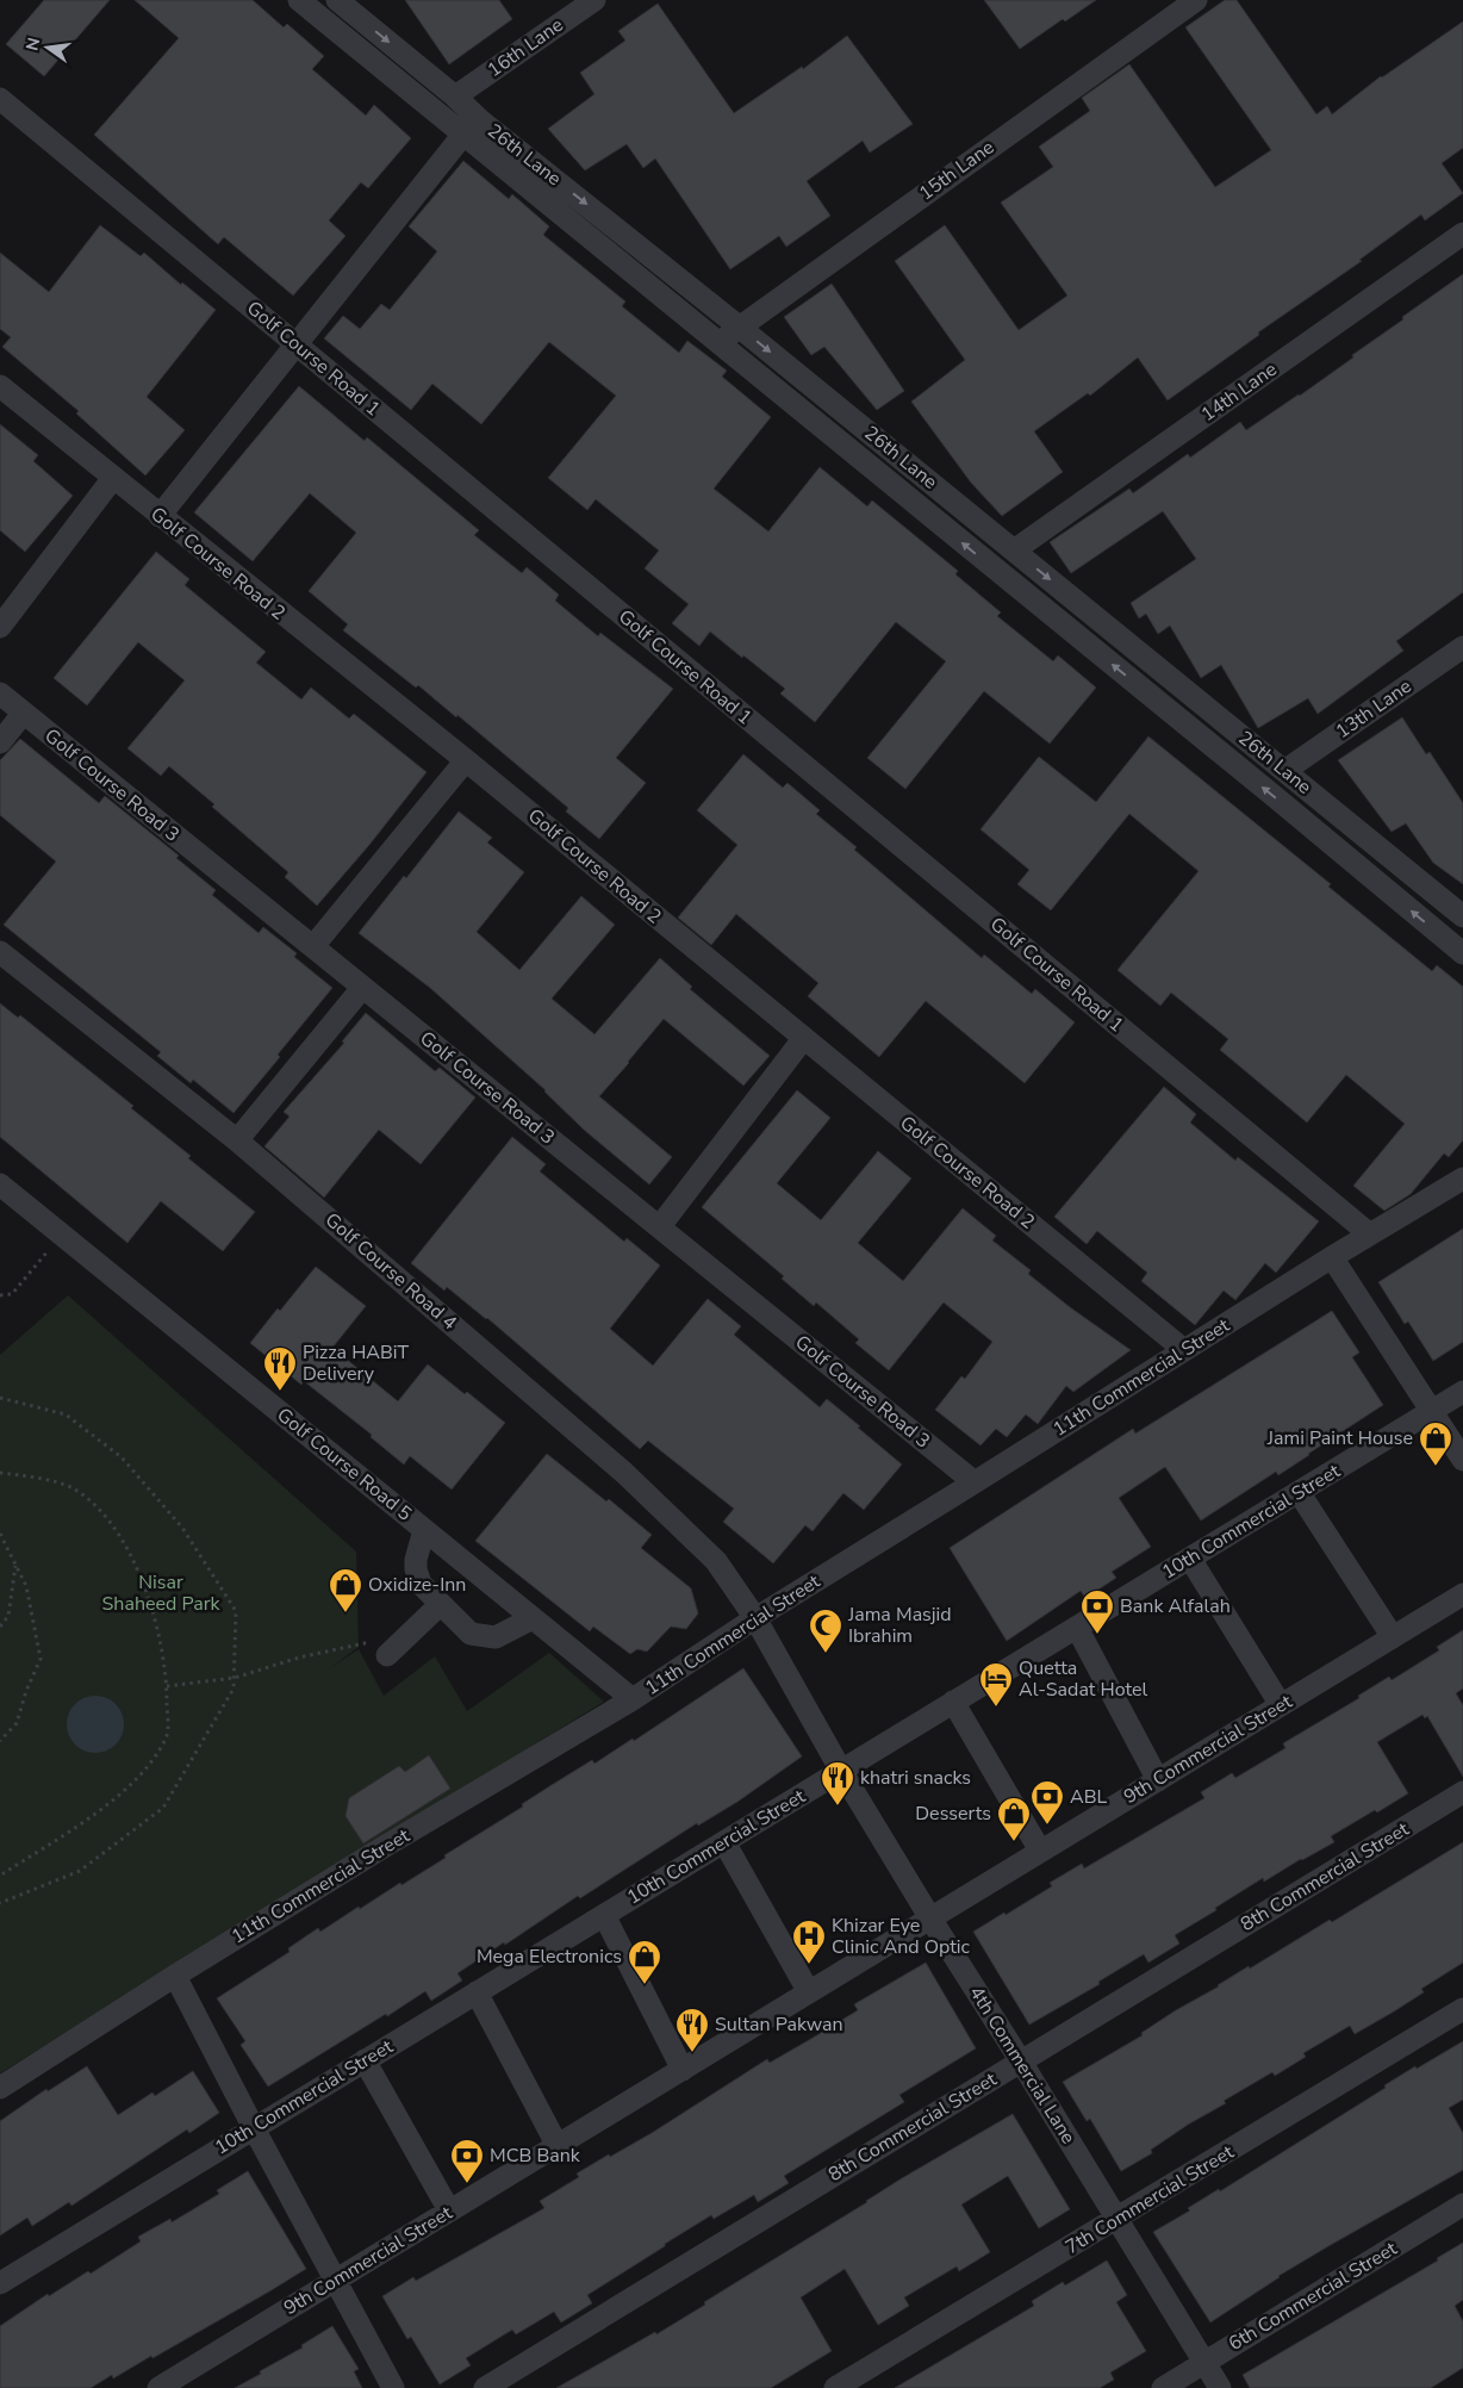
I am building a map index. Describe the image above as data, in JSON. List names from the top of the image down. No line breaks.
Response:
{"streets":{"street":["16th Lane","26th Lane","15th Lane","Golf Course Road 1","14th Lane","Golf Course Road 2","13th Lane","Golf Course Road 3","Golf Course Road 4","11th Commercial Street","Golf Course Road 5","10th Commercial Street","9th Commercial Street","8th Commercial Street","4th Commercial Lane","7th Commercial Street","6th Commercial Street"]},"crossings":[["16th Lane","26th Lane"],["26th Lane","15th Lane"],["26th Lane","14th Lane"],["26th Lane","13th Lane"],["Golf Course Road 1","11th Commercial Street"],["Golf Course Road 2","11th Commercial Street"],["Golf Course Road 3","11th Commercial Street"],["Golf Course Road 4","11th Commercial Street"],["Golf Course Road 4","4th Commercial Lane"],["11th Commercial Street","Golf Course Road 5"],["11th Commercial Street","4th Commercial Lane"],["10th Commercial Street","4th Commercial Lane"],["9th Commercial Street","4th Commercial Lane"],["8th Commercial Street","4th Commercial Lane"],["4th Commercial Lane","7th Commercial Street"],["4th Commercial Lane","6th Commercial Street"]],"parks":["Nisar Shaheed Park"],"places":{"restaurant":["Pizza HABiT Delivery","khatri snacks","Sultan Pakwan"],"shop":["Jami Paint House","Oxidize-Inn","Desserts","Mega Electronics"],"bank":["Bank Alfalah","ABL","MCB Bank"],"mosque":["Jama Masjid Ibrahim"],"hotel":["Quetta Al-Sadat Hotel"],"hospital":["Khizar Eye Clinic And Optic"]},"north":"left"}
